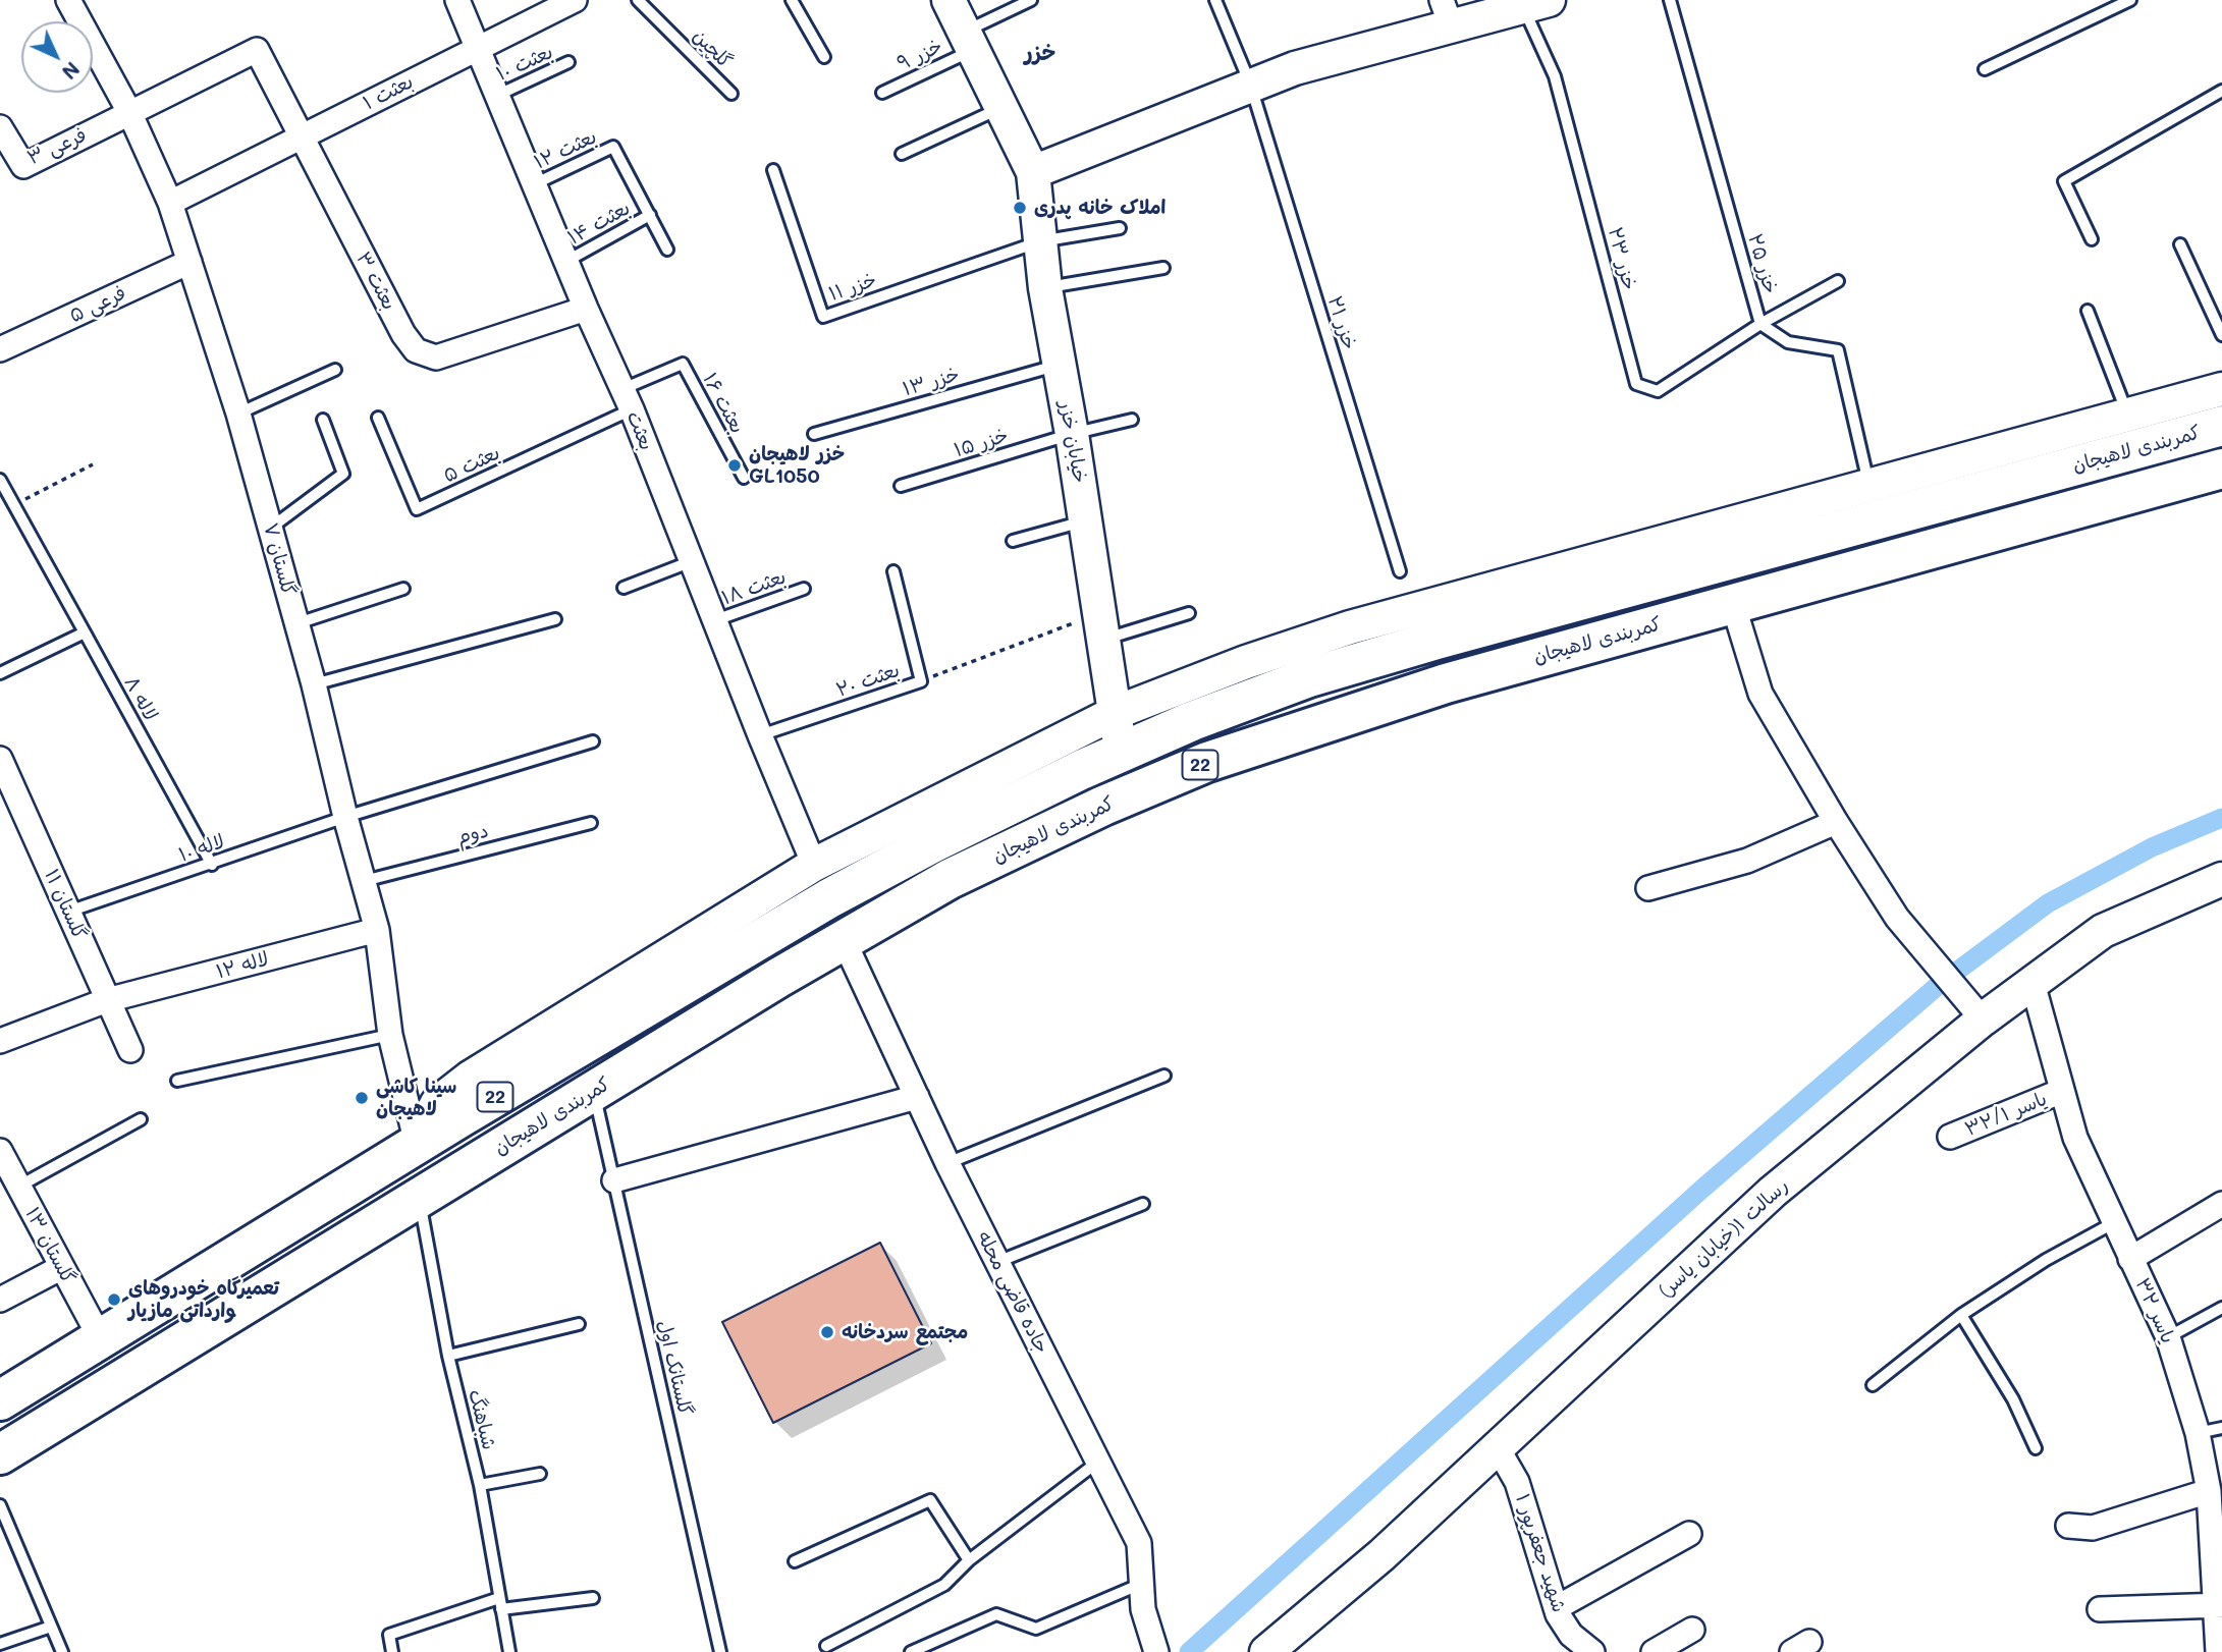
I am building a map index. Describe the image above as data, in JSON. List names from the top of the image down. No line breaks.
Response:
{"streets":{"highway":["کمربندی لاهیجان","22"],"street":["بعثت ۱","فرعی ۳","بعثت ۳","فرعی ۵","بعثت","خیابان خزر","گلستان ۷","گلستان ۱۱","لاله ۱۲","یاسر ۳۲/۱","رسالت ۱(خیابان یاسر)","گلستان ۱۳","جاده قاضی محله","یاسر ۳۲","شهید جعفرپور ۱"],"lane":["گلچین","خزر ۹","بعثت ۱۰","بعثت ۱۲","بعثت ۱۴","خزر ۲۳","خزر ۲۵","خزر ۱۱","خزر ۲۱","خزر ۱۳","بعثت ۱۶","خزر ۱۵","بعثت ۵","بعثت ۱۸","بعثت ۲۰","لاله ۸","دوم","لاله ۱۰","گلستانک اول","شباهنگ"]},"crossings":[["خزر ۹","خیابان خزر"],["بعثت ۱۰","بعثت"],["بعثت ۱","بعثت ۳"],["بعثت ۱","بعثت"],["بعثت ۱","گلستان ۷"],["فرعی ۳","بعثت ۳"],["فرعی ۳","گلستان ۷"],["بعثت ۱۲","بعثت ۱۴"],["بعثت ۱۲","بعثت"],["بعثت ۱۴","بعثت"],["خزر ۲۳","خزر ۲۵"],["خزر ۲۵","کمربندی لاهیجان"],["بعثت ۳","بعثت"],["بعثت ۳","گلستان ۷"],["خزر ۱۱","خیابان خزر"],["فرعی ۵","گلستان ۷"],["خزر ۱۳","خیابان خزر"],["بعثت ۱۶","بعثت"],["بعثت ۱۶","بعثت ۵"],["بعثت","کمربندی لاهیجان"],["بعثت","بعثت ۵"],["بعثت","بعثت ۱۸"],["بعثت","بعثت ۲۰"],["خیابان خزر","خزر ۱۵"],["خیابان خزر","کمربندی لاهیجان"],["کمربندی لاهیجان","گلستان ۷"],["کمربندی لاهیجان","گلستان ۱۳"],["کمربندی لاهیجان","جاده قاضی محله"],["کمربندی لاهیجان","گلستانک اول"],["کمربندی لاهیجان","شباهنگ"],["گلستان ۷","دوم"],["گلستان ۷","لاله ۱۰"],["گلستان ۷","لاله ۱۲"],["لاله ۸","لاله ۱۰"],["لاله ۱۰","گلستان ۱۱"],["گلستان ۱۱","لاله ۱۲"],["یاسر ۳۲/۱","یاسر ۳۲"],["رسالت ۱(خیابان یاسر)","یاسر ۳۲"],["رسالت ۱(خیابان یاسر)","شهید جعفرپور ۱"]],"districts":["خزر"],"places":["املاک خانه پدری","خزر لاهیجان GL1050","سینا کاشی لاهیجان","تعمیرگاه خودروهای وارداتی مازیار","مجتمع سردخانه"],"north":"bottom right"}
